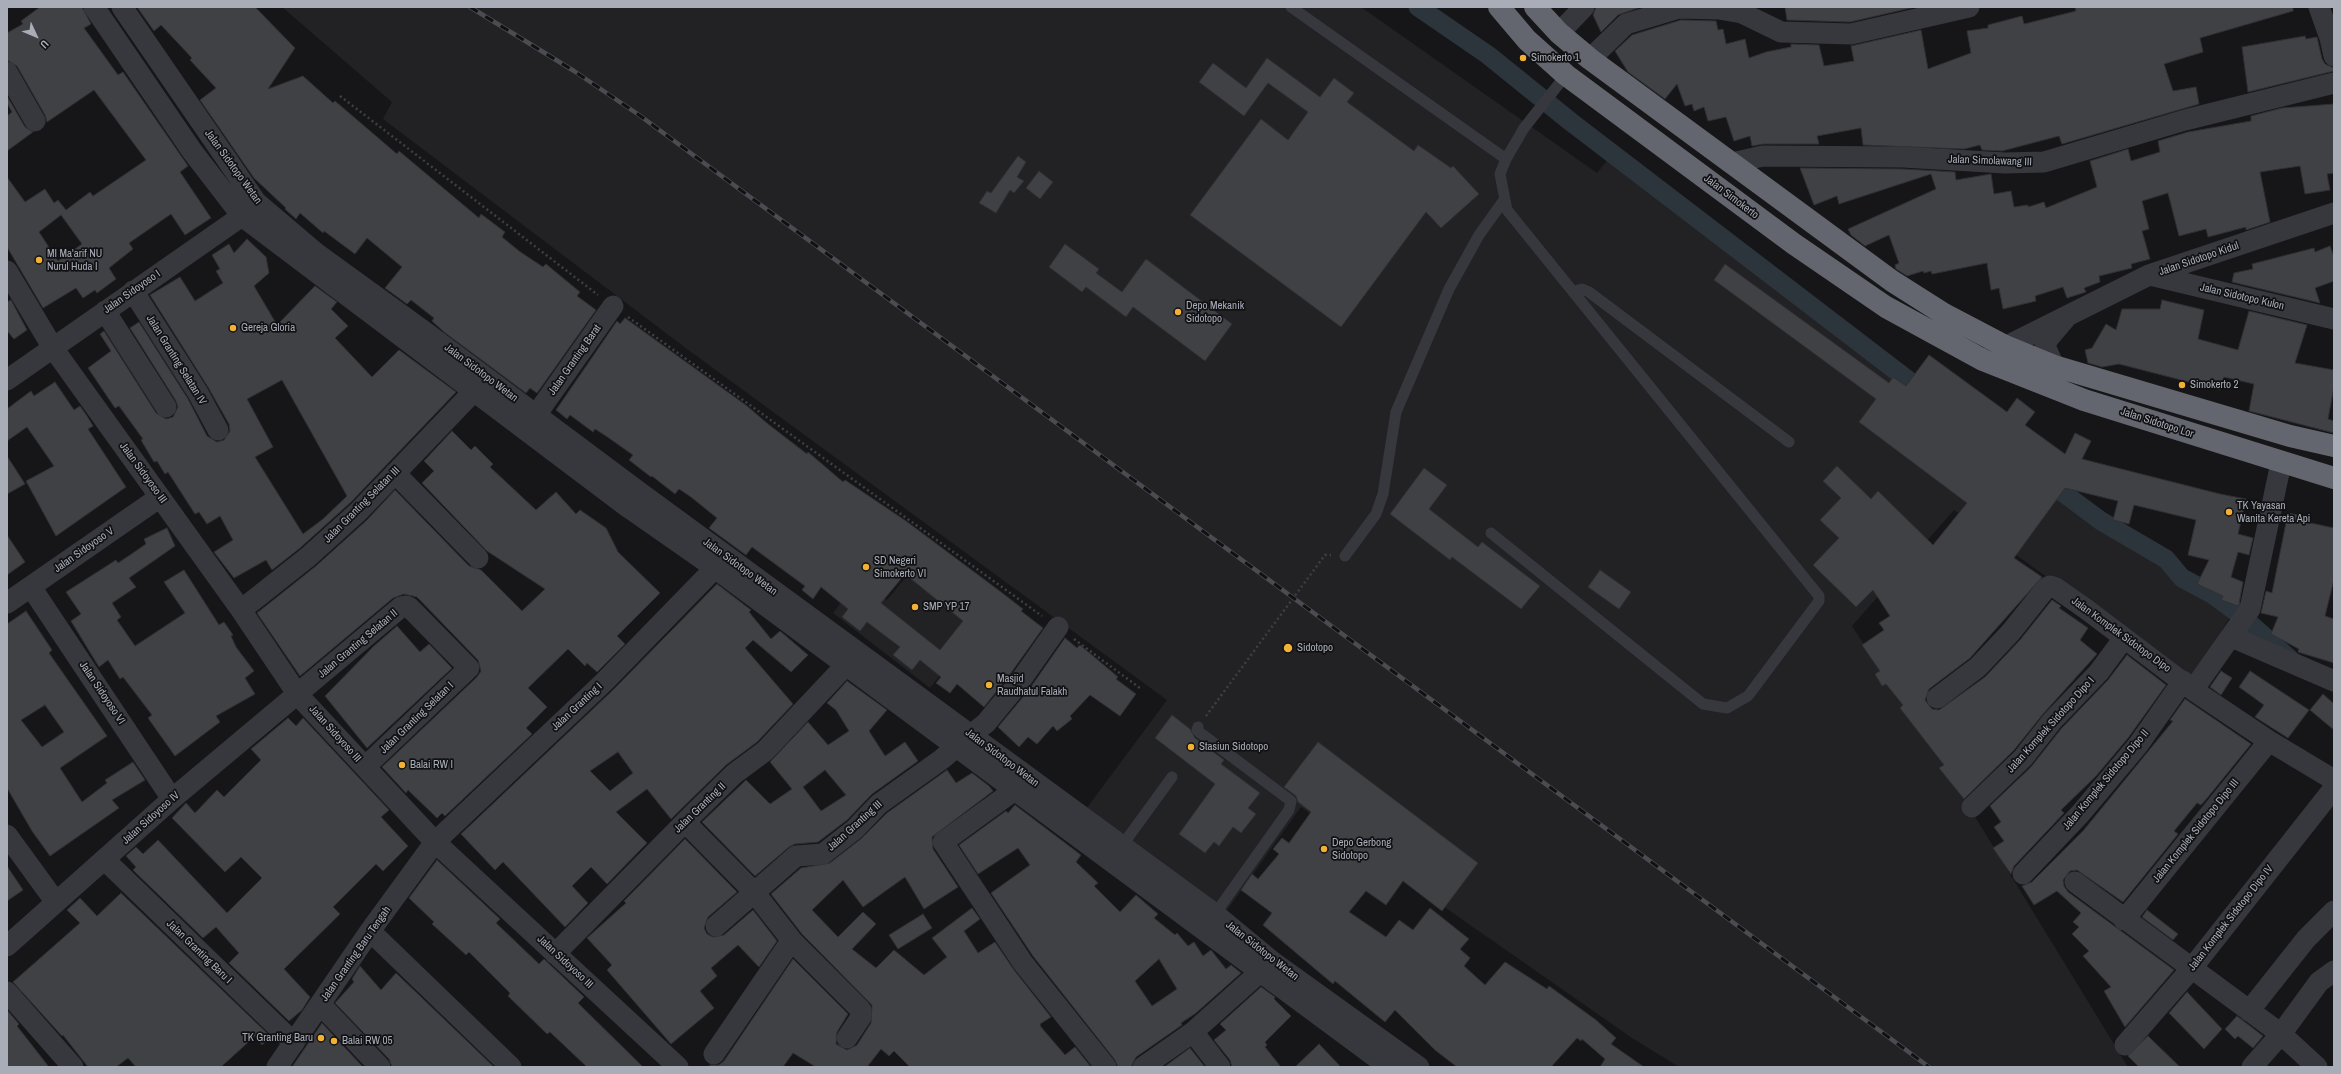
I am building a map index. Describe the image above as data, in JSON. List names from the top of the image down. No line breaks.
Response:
{"streets":{"highway":["Jalan Simokerto","Jalan Sidotopo Lor"],"street":["Jalan Simolawang III","Jalan Sidotopo Wetan","Jalan Sidotopo Kidul","Jalan Sidoyoso I","Jalan Sidotopo Kulon","Jalan Granting Selatan IV","Jalan Granting Barat","Jalan Sidoyoso III","Jalan Granting Selatan III","Jalan Sidoyoso V","Jalan Komplek Sidotopo Dipo","Jalan Granting Selatan II","Jalan Sidoyoso VI","Jalan Granting I","Jalan Granting Selatan I","Jalan Komplek Sidotopo Dipo I","Jalan Komplek Sidotopo Dipo II","Jalan Granting II","Jalan Sidoyoso IV","Jalan Granting III","Jalan Komplek Sidotopo Dipo III","Jalan Komplek Sidotopo Dipo IV","Jalan Granting Baru I","Jalan Granting Baru Tengah"]},"crossings":[["Jalan Sidotopo Wetan","Jalan Sidoyoso I"],["Jalan Sidotopo Wetan","Jalan Granting Barat"],["Jalan Sidotopo Wetan","Jalan Granting Selatan III"],["Jalan Sidotopo Wetan","Jalan Granting I"],["Jalan Sidotopo Wetan","Jalan Granting II"],["Jalan Sidotopo Wetan","Jalan Granting III"],["Jalan Simokerto","Jalan Sidotopo Kidul"],["Jalan Simokerto","Jalan Sidotopo Lor"],["Jalan Sidotopo Kidul","Jalan Sidotopo Kulon"],["Jalan Sidotopo Kidul","Jalan Sidotopo Lor"],["Jalan Sidoyoso I","Jalan Granting Selatan IV"],["Jalan Sidoyoso I","Jalan Sidoyoso III"],["Jalan Sidoyoso III","Jalan Granting Selatan III"],["Jalan Sidoyoso III","Jalan Sidoyoso V"],["Jalan Sidoyoso III","Jalan Granting Selatan II"],["Jalan Sidoyoso III","Jalan Granting I"],["Jalan Sidoyoso III","Jalan Granting Selatan I"],["Jalan Sidoyoso III","Jalan Granting II"],["Jalan Sidoyoso III","Jalan Sidoyoso IV"],["Jalan Sidoyoso III","Jalan Granting Baru Tengah"],["Jalan Sidoyoso V","Jalan Sidoyoso VI"],["Jalan Komplek Sidotopo Dipo","Jalan Komplek Sidotopo Dipo I"],["Jalan Komplek Sidotopo Dipo","Jalan Komplek Sidotopo Dipo II"],["Jalan Komplek Sidotopo Dipo","Jalan Komplek Sidotopo Dipo III"],["Jalan Granting Selatan II","Jalan Granting Selatan I"],["Jalan Granting Selatan II","Jalan Sidoyoso IV"],["Jalan Sidoyoso VI","Jalan Sidoyoso IV"],["Jalan Granting I","Jalan Granting Baru Tengah"],["Jalan Sidoyoso IV","Jalan Granting Baru I"],["Jalan Granting Baru I","Jalan Granting Baru Tengah"]],"places":["Simokerto 1","MI Ma'arif NU Nurul Huda I","Depo Mekanik Sidotopo","Gereja Gloria","Simokerto 2","TK Yayasan Wanita Kereta Api","SD Negeri Simokerto VI","SMP YP 17","Sidotopo","Masjid Raudhatul Falakh","Stasiun Sidotopo","Balai RW I","Depo Gerbong Sidotopo","TK Granting Baru","Balai RW 05"],"north":"bottom right"}
